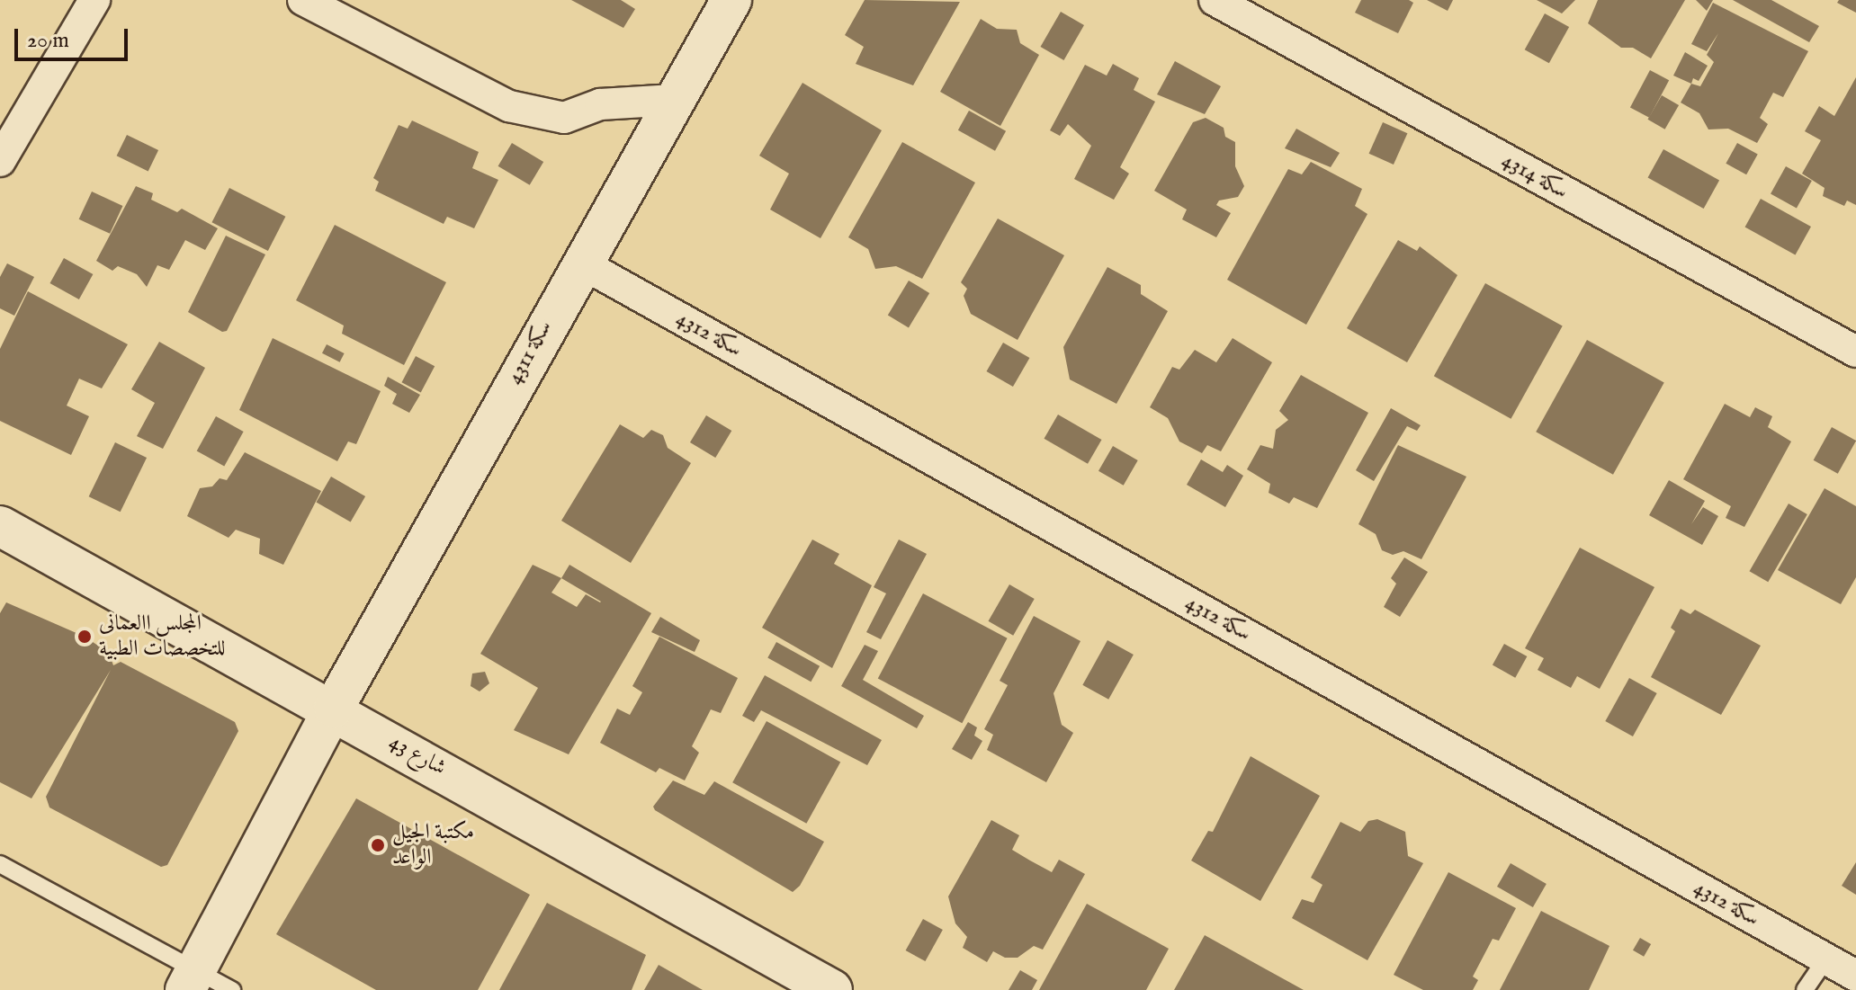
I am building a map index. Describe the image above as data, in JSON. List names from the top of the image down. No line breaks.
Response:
{"streets":{"street":["سكة 4314","سكة 4312","سكة 4311","شارع 43"]},"crossings":[["سكة 4312","سكة 4311"],["سكة 4311","شارع 43"]],"places":["المجلس االعمانى للتخصصات الطبية","مكتبة الجيل الواعد"],"scale_bar":"20 m"}
